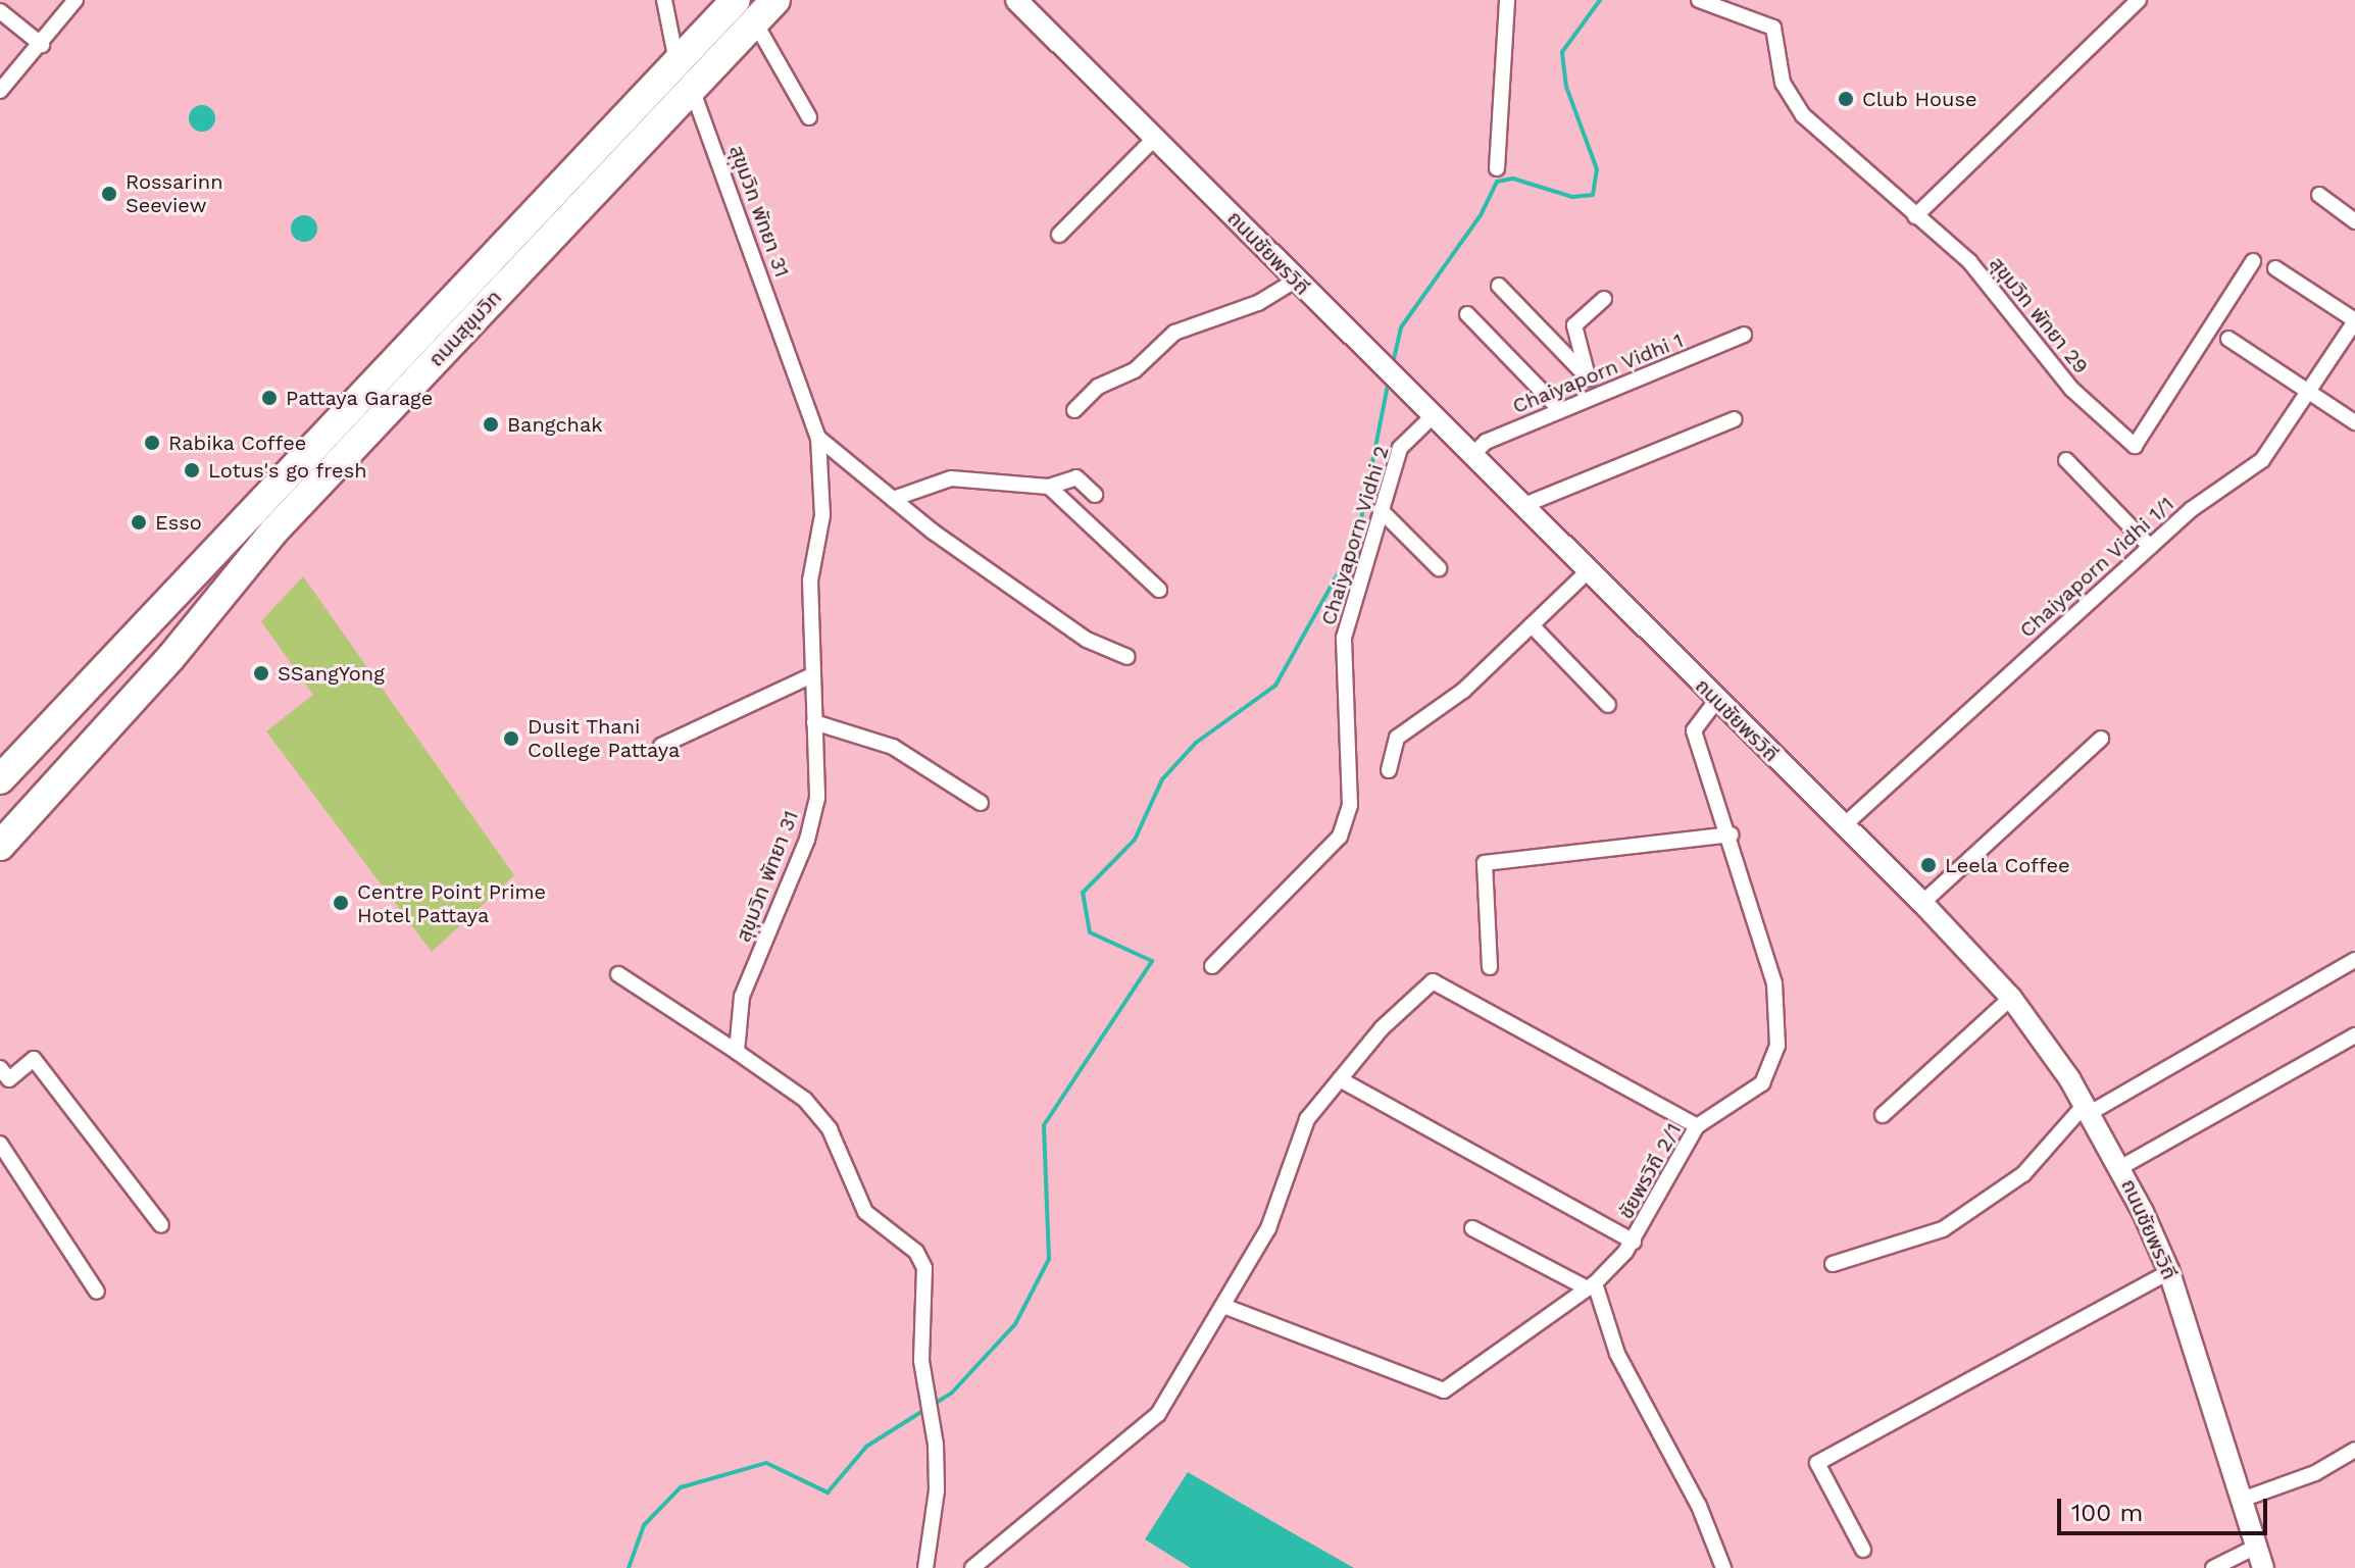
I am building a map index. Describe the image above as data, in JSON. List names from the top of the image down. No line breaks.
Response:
{"streets":{"highway":["ถนนสุขุมวิท"],"main road":["ถนนชัยพรวิถี"],"street":["สุขุมวิท พัทยา 31","สุขุมวิท พัทยา 29","Chaiyaporn Vidhi 1","Chaiyaporn Vidhi 2","Chaiyaporn Vidhi 1/1","ชัยพรวิถี 2/1"]},"crossings":[["สุขุมวิท พัทยา 31","ถนนสุขุมวิท"],["ถนนชัยพรวิถี","Chaiyaporn Vidhi 1"],["ถนนชัยพรวิถี","Chaiyaporn Vidhi 2"],["ถนนชัยพรวิถี","Chaiyaporn Vidhi 1/1"],["ถนนชัยพรวิถี","ชัยพรวิถี 2/1"]],"places":["Club House","Rossarinn Seeview","Pattaya Garage","Bangchak","Rabika Coffee","Lotus's go fresh","Esso","SSangYong","Dusit Thani College Pattaya","Leela Coffee","Centre Point Prime Hotel Pattaya"],"scale_bar":"100 m"}
